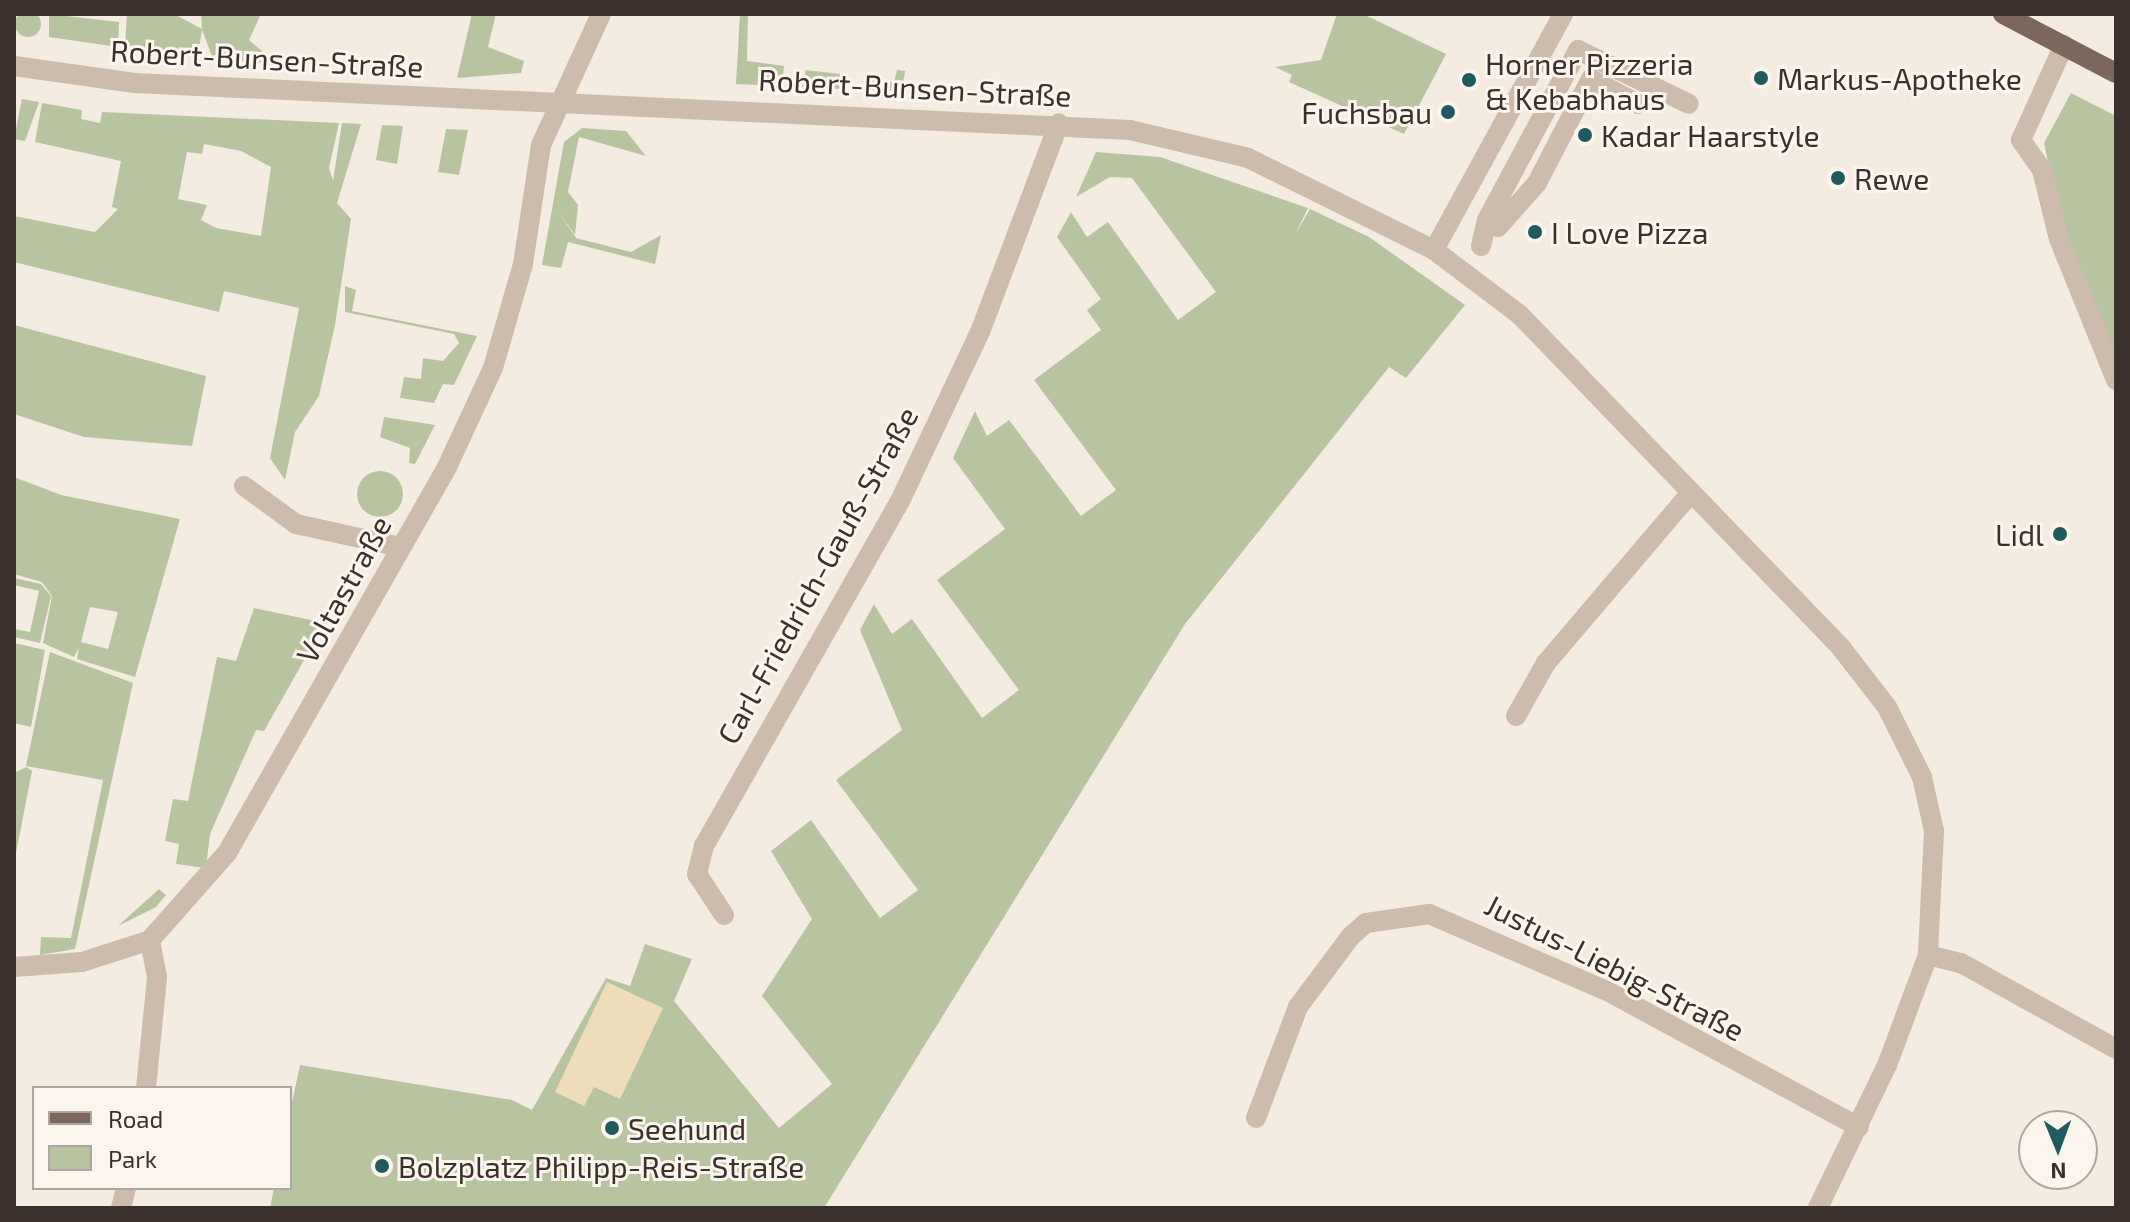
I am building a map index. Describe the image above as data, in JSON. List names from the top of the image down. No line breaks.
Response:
{"streets":{"street":["Robert-Bunsen-Straße","Carl-Friedrich-Gauß-Straße","Voltastraße","Justus-Liebig-Straße"]},"crossings":[["Robert-Bunsen-Straße","Carl-Friedrich-Gauß-Straße"],["Robert-Bunsen-Straße","Voltastraße"]],"places":["Markus-Apotheke","Horner Pizzeria & Kebabhaus","Fuchsbau","Kadar Haarstyle","Rewe","I Love Pizza","Lidl","Seehund","Bolzplatz Philipp-Reis-Straße"],"legend":["Road","Park"],"north":"bottom"}
